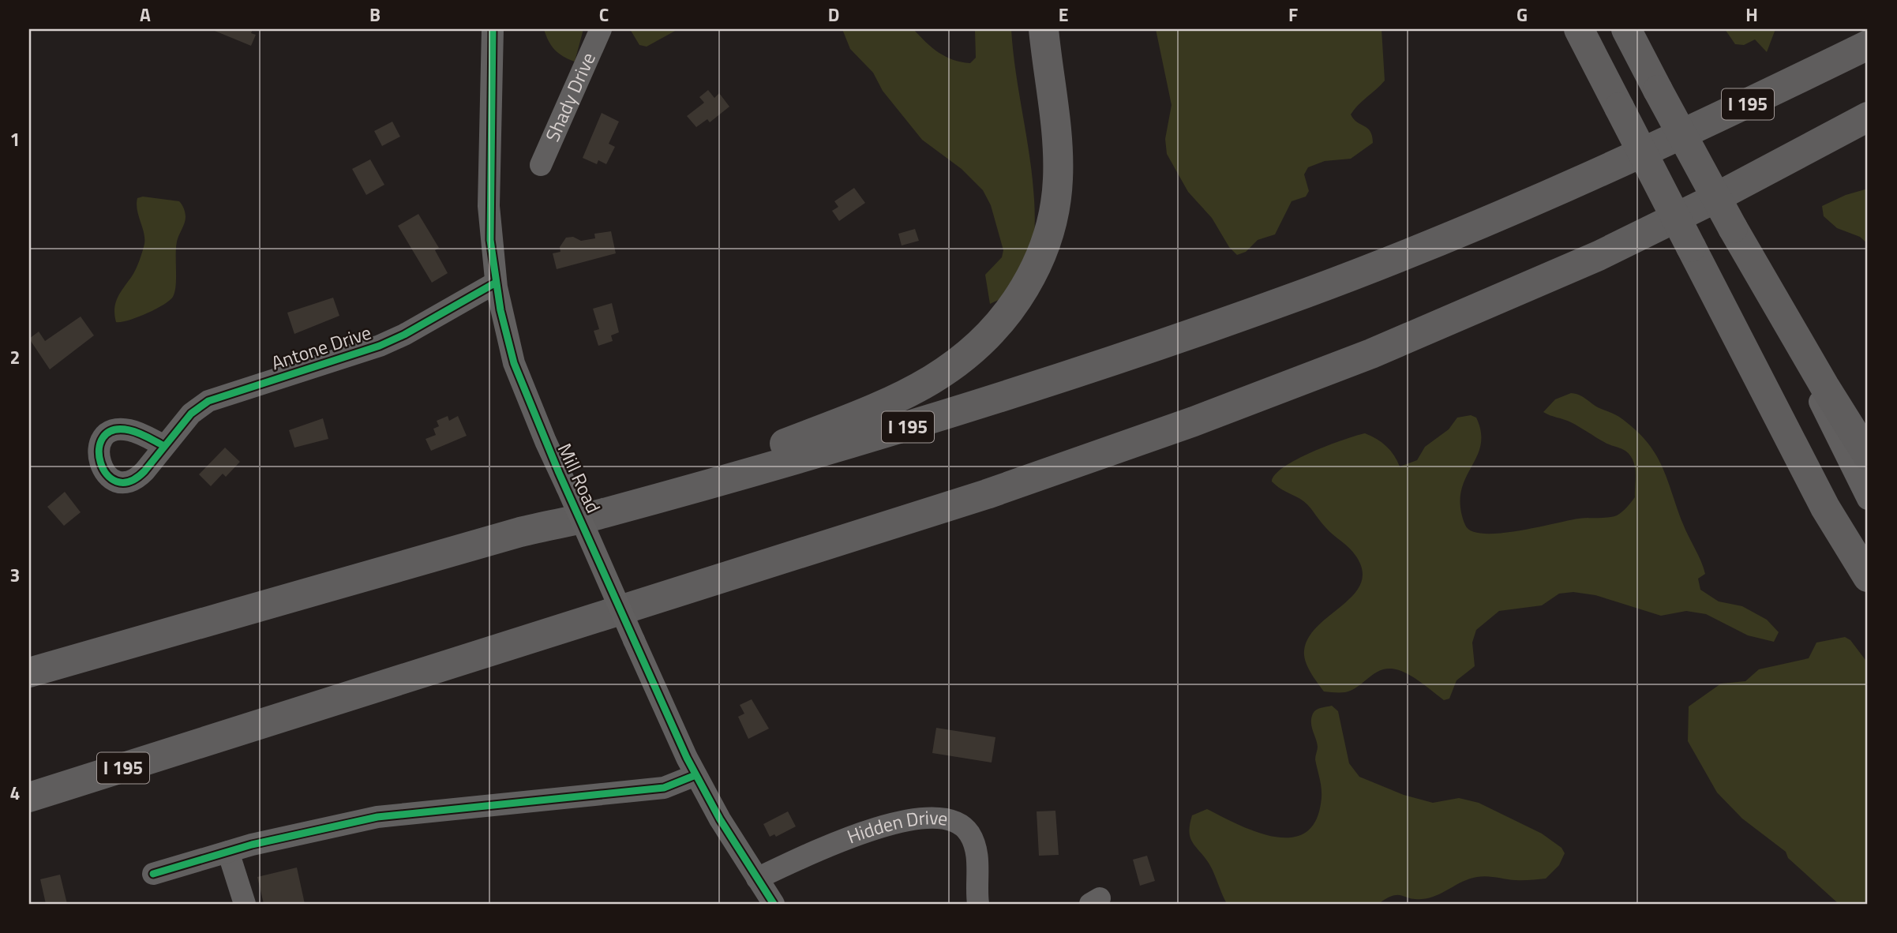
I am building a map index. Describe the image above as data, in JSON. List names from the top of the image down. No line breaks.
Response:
{"streets":{"highway":["I 195"],"street":["Shady Drive","Antone Drive","Mill Road","Hidden Drive"]},"crossings":[["Antone Drive","Mill Road"],["Mill Road","Hidden Drive"]],"grid":{"columns":["A","B","C","D","E","F","G","H"],"rows":["1","2","3","4"]}}
